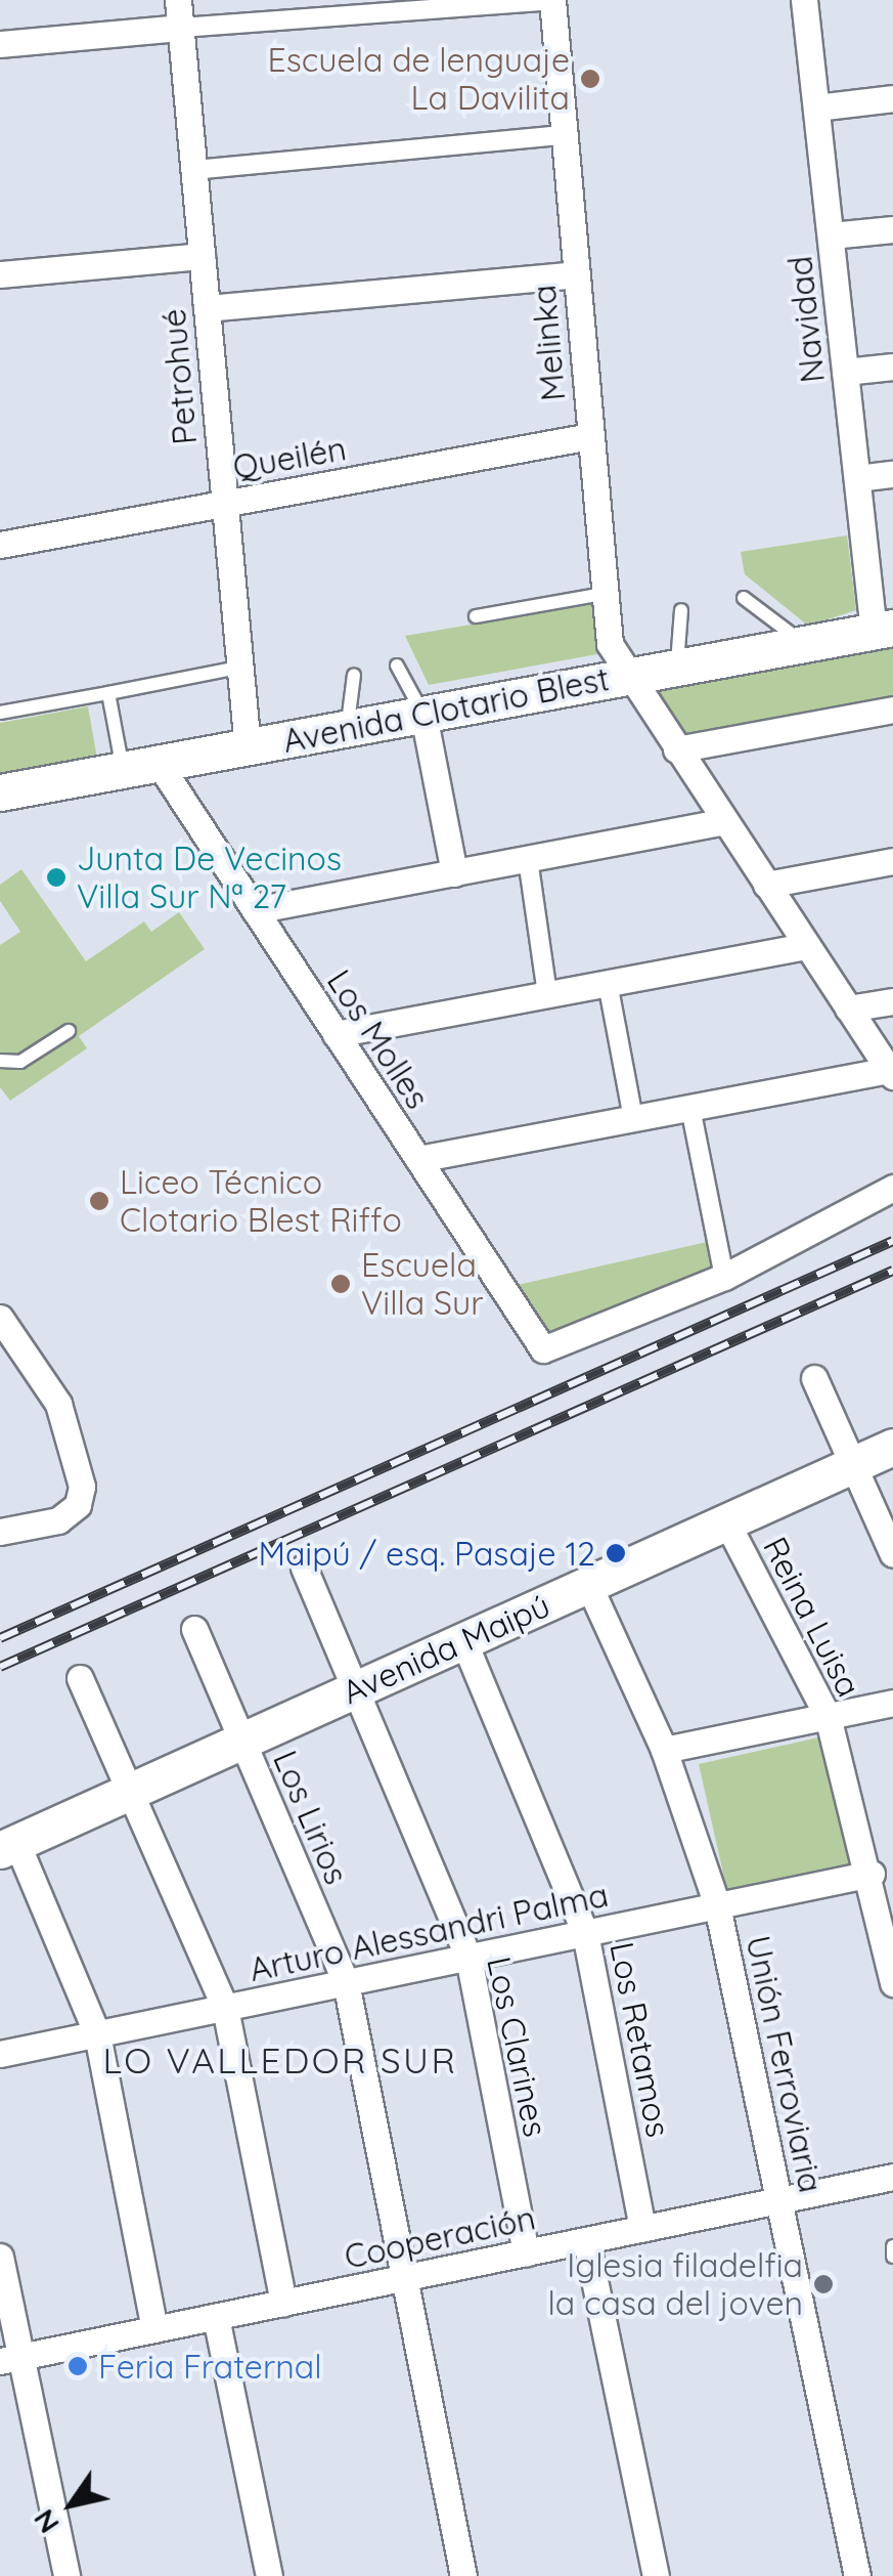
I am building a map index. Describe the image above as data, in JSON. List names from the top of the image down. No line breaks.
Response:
{"streets":{"main road":["Avenida Clotario Blest","Avenida Maipú"],"street":["Navidad","Melinka","Petrohué","Queilén","Los Molles","Reina Luisa","Los Lirios","Arturo Alessandri Palma","Los Retamos","Los Clarines","Unión Ferroviaria","Cooperación"]},"crossings":[["Navidad","Avenida Clotario Blest"],["Melinka","Queilén"],["Melinka","Avenida Clotario Blest"],["Petrohué","Queilén"],["Petrohué","Avenida Clotario Blest"],["Avenida Clotario Blest","Los Molles"],["Reina Luisa","Avenida Maipú"],["Reina Luisa","Arturo Alessandri Palma"],["Avenida Maipú","Los Lirios"],["Avenida Maipú","Los Retamos"],["Avenida Maipú","Los Clarines"],["Avenida Maipú","Unión Ferroviaria"],["Los Lirios","Arturo Alessandri Palma"],["Los Lirios","Cooperación"],["Arturo Alessandri Palma","Los Retamos"],["Arturo Alessandri Palma","Los Clarines"],["Arturo Alessandri Palma","Unión Ferroviaria"],["Los Retamos","Cooperación"],["Los Clarines","Cooperación"],["Unión Ferroviaria","Cooperación"]],"districts":["LO VALLEDOR SUR"],"places":["Escuela de lenguaje La Davilita","Junta De Vecinos Villa Sur Nª 27","Liceo Técnico Clotario Blest Riffo","Escuela Villa Sur","Maipú / esq. Pasaje 12","Iglesia filadelfia la casa del joven","Feria Fraternal"],"north":"bottom left"}
